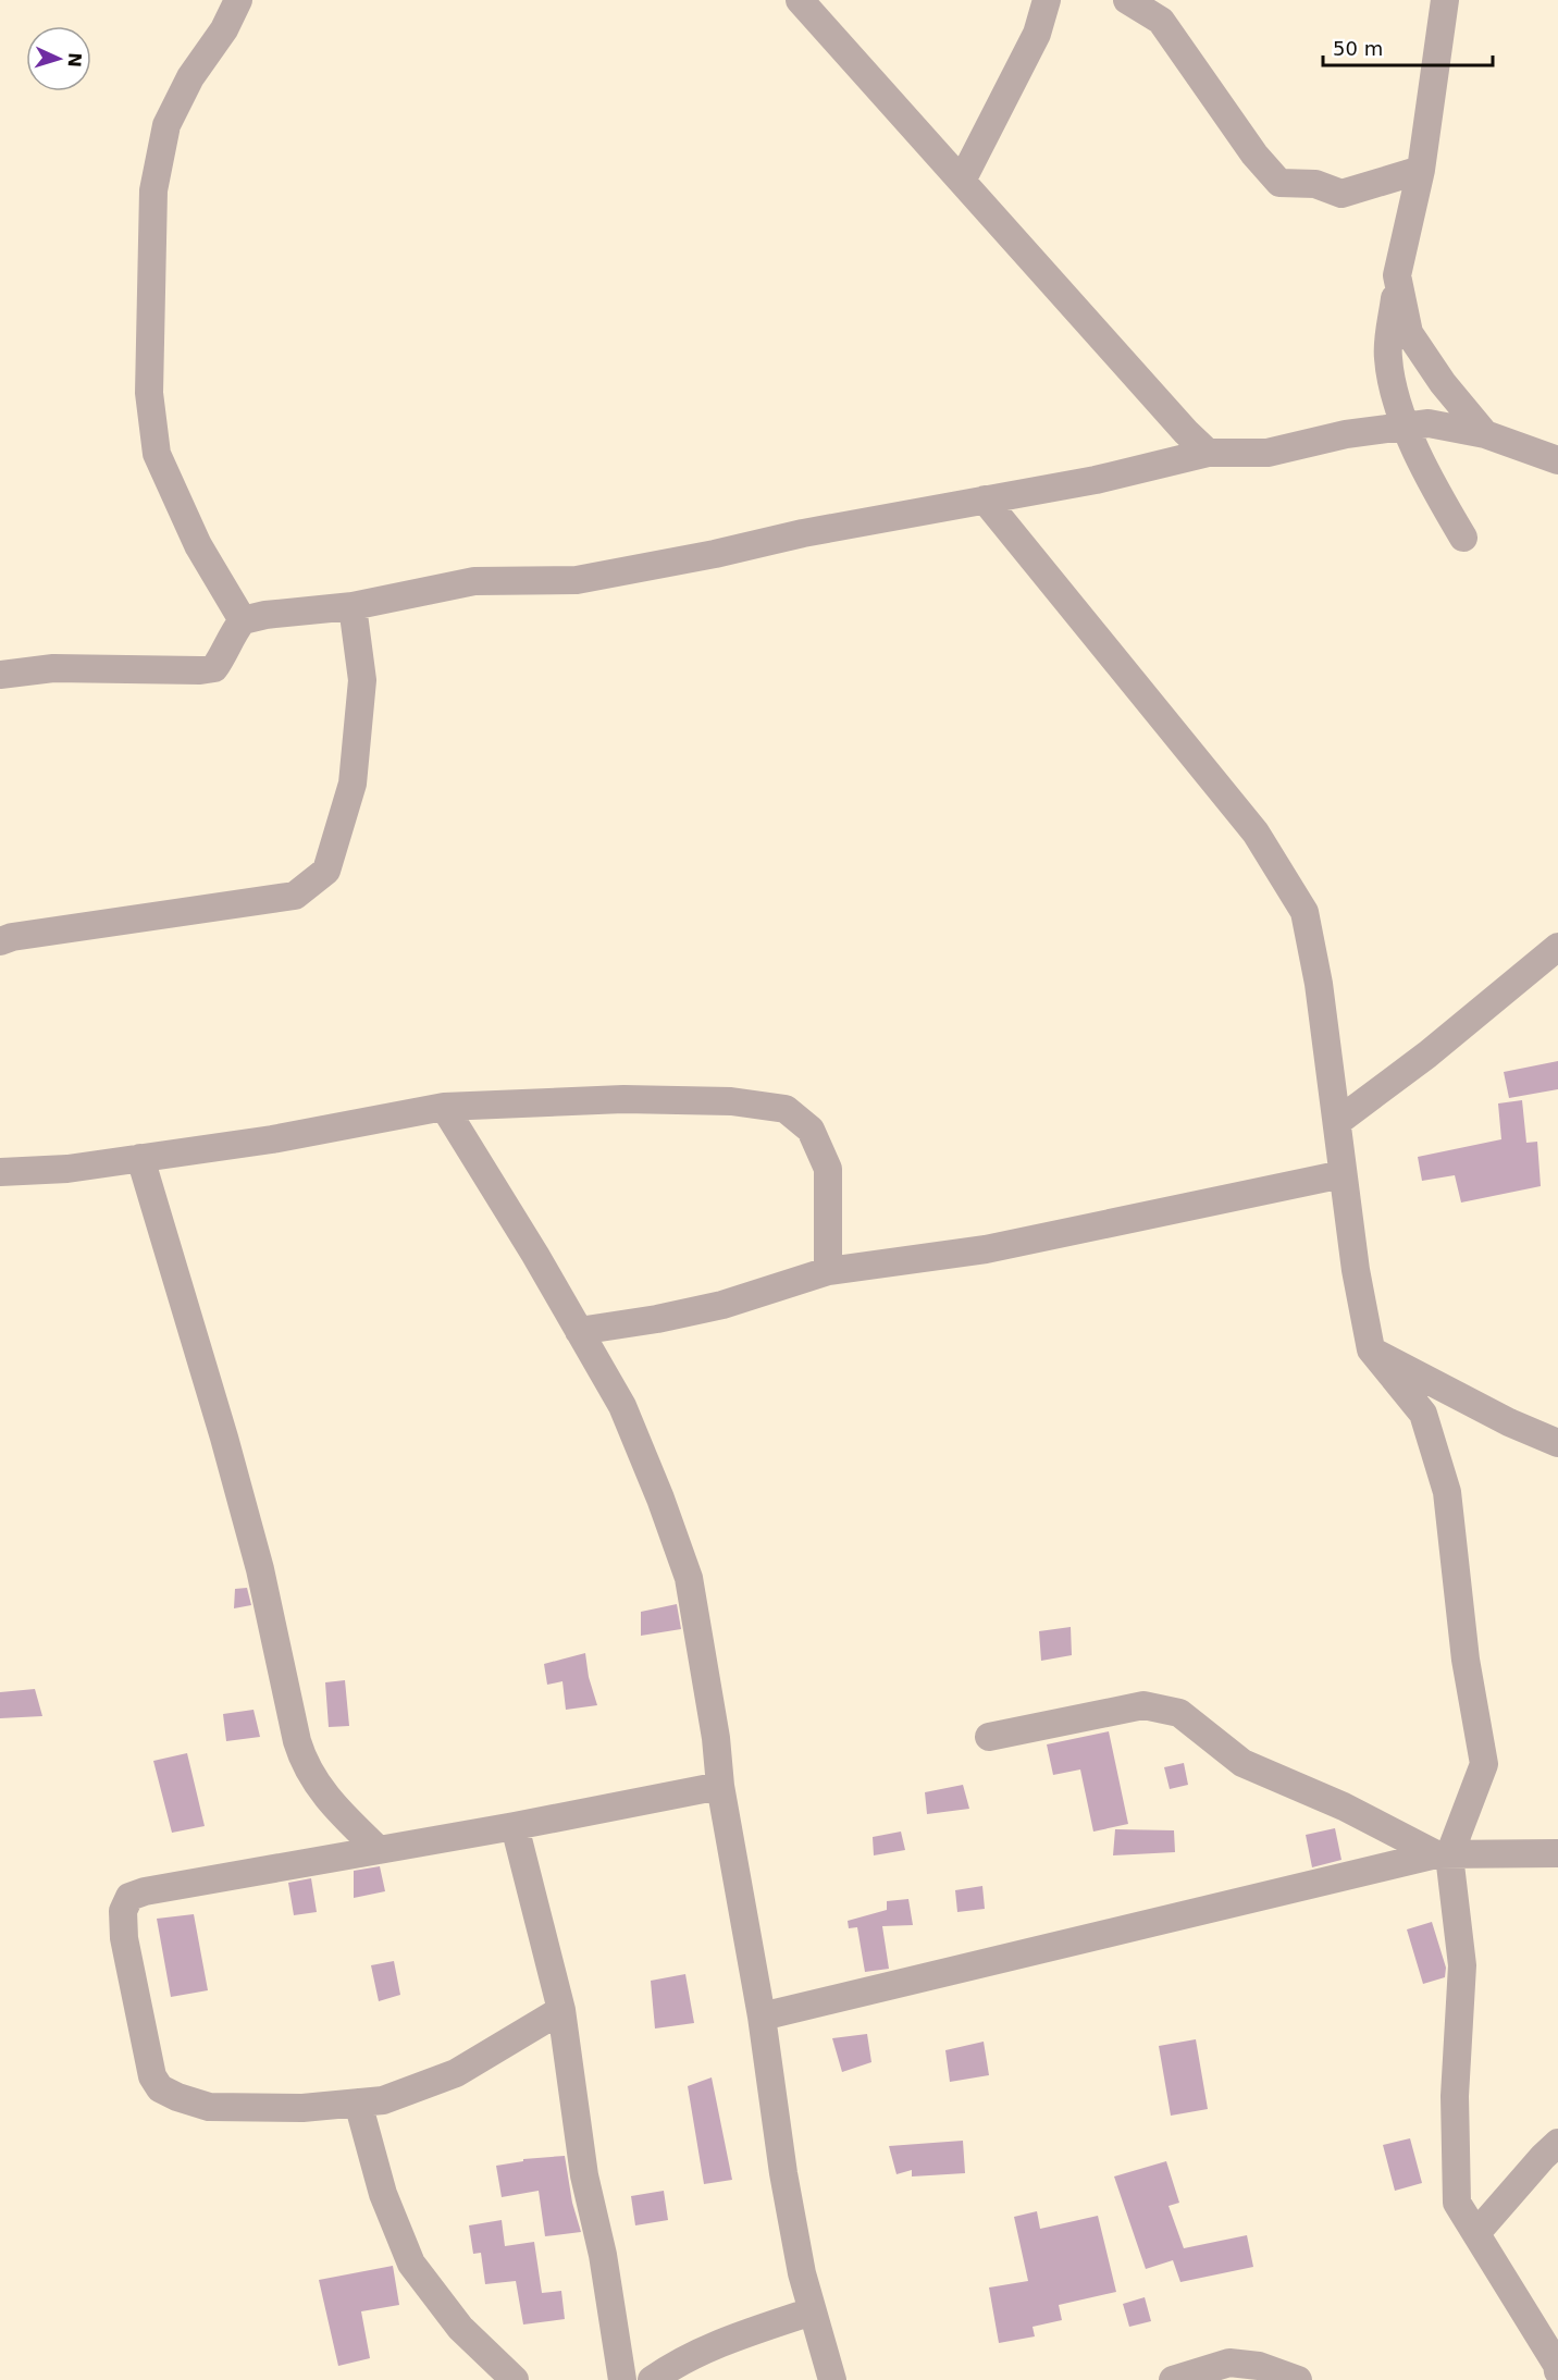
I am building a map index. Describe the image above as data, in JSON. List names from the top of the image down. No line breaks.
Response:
{"scale_bar":"50 m","north":"right"}
